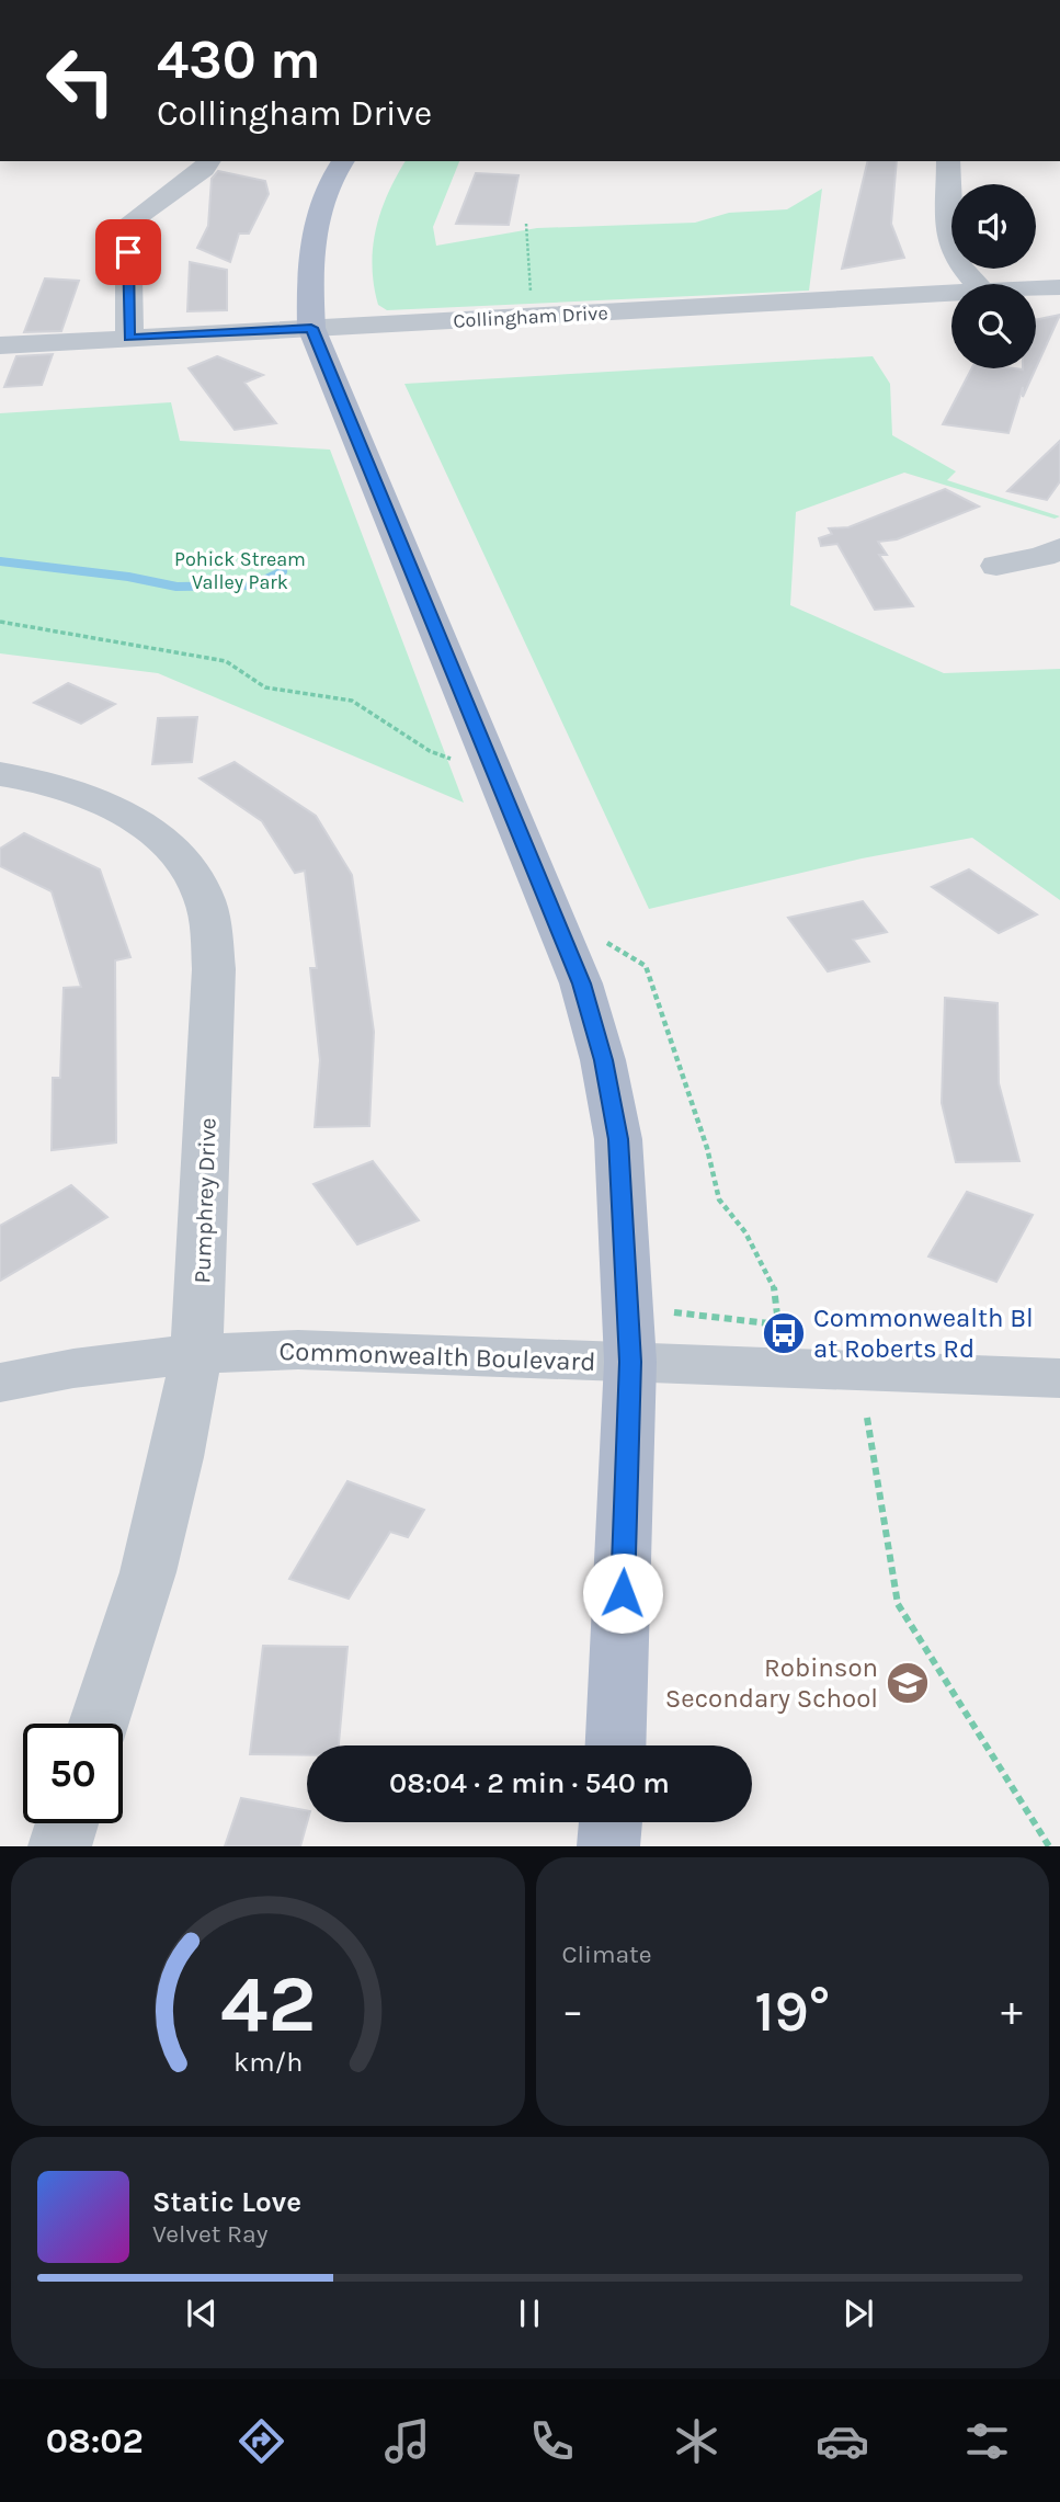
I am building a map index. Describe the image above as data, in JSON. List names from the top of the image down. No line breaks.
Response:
{"streets":{"street":["Collingham Drive","Pumphrey Drive","Commonwealth Boulevard"]},"crossings":[["Pumphrey Drive","Commonwealth Boulevard"]],"parks":["Pohick Stream Valley Park"],"places":{"bus stop":["Commonwealth Bl at Roberts Rd"],"school or university":["Robinson Secondary School"]},"page":{"turn":["430 m","Collingham Drive"],"limit":"50","trip":"08:04 · 2 min · 540 m","tile":"Climate","heat":["−","19°","+"],"song":["Static Love","Velvet Ray"],"tabs":"08:02","gauge":["42","km/h"]}}
